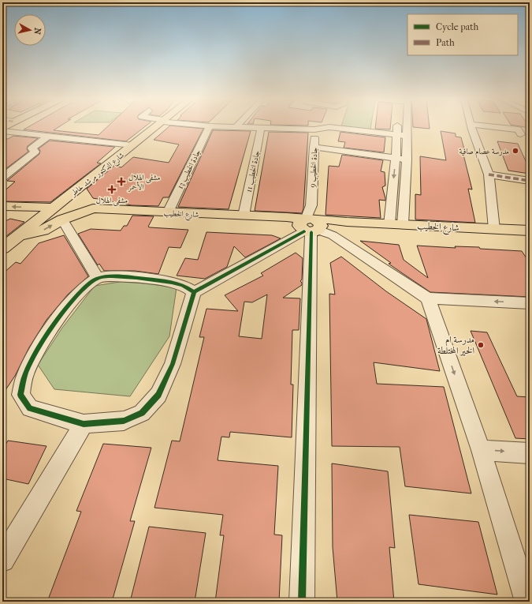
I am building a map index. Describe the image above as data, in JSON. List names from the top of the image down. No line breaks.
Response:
{"streets":{"main road":["شارع الدكتور مرشد خاطر","شارع الخطيب"],"street":["جادة الخطيب 9","جادة الخطيب 13","جادة الخطيب 11"]},"crossings":[["جادة الخطيب 9","شارع الخطيب"],["جادة الخطيب 13","شارع الخطيب"],["جادة الخطيب 11","شارع الخطيب"],["شارع الدكتور مرشد خاطر","شارع الخطيب"]],"places":{"other":["مدرسة عصام صافية","مدرسة ام الخير المختلطة"],"health":["مشفى الهلال الأحمر","مشفى الهلال"]},"legend":["Cycle path","Path"],"north":"right"}
